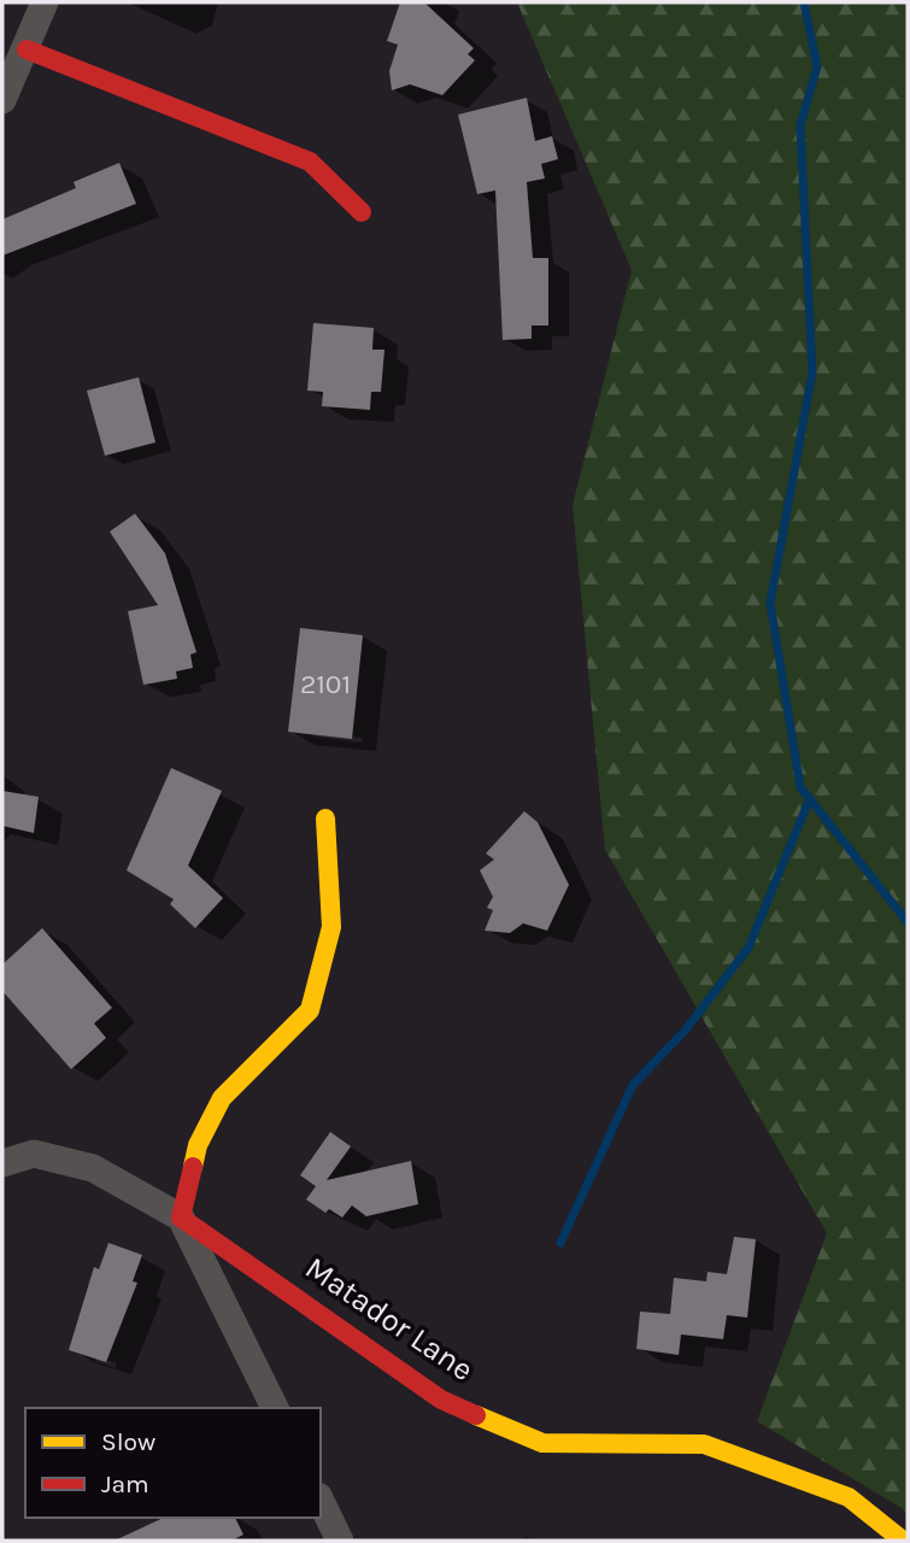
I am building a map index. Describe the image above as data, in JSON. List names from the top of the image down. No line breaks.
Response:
{"streets":{"street":["Matador Lane"]},"house_numbers":["2101"],"legend":["Slow","Jam"]}
